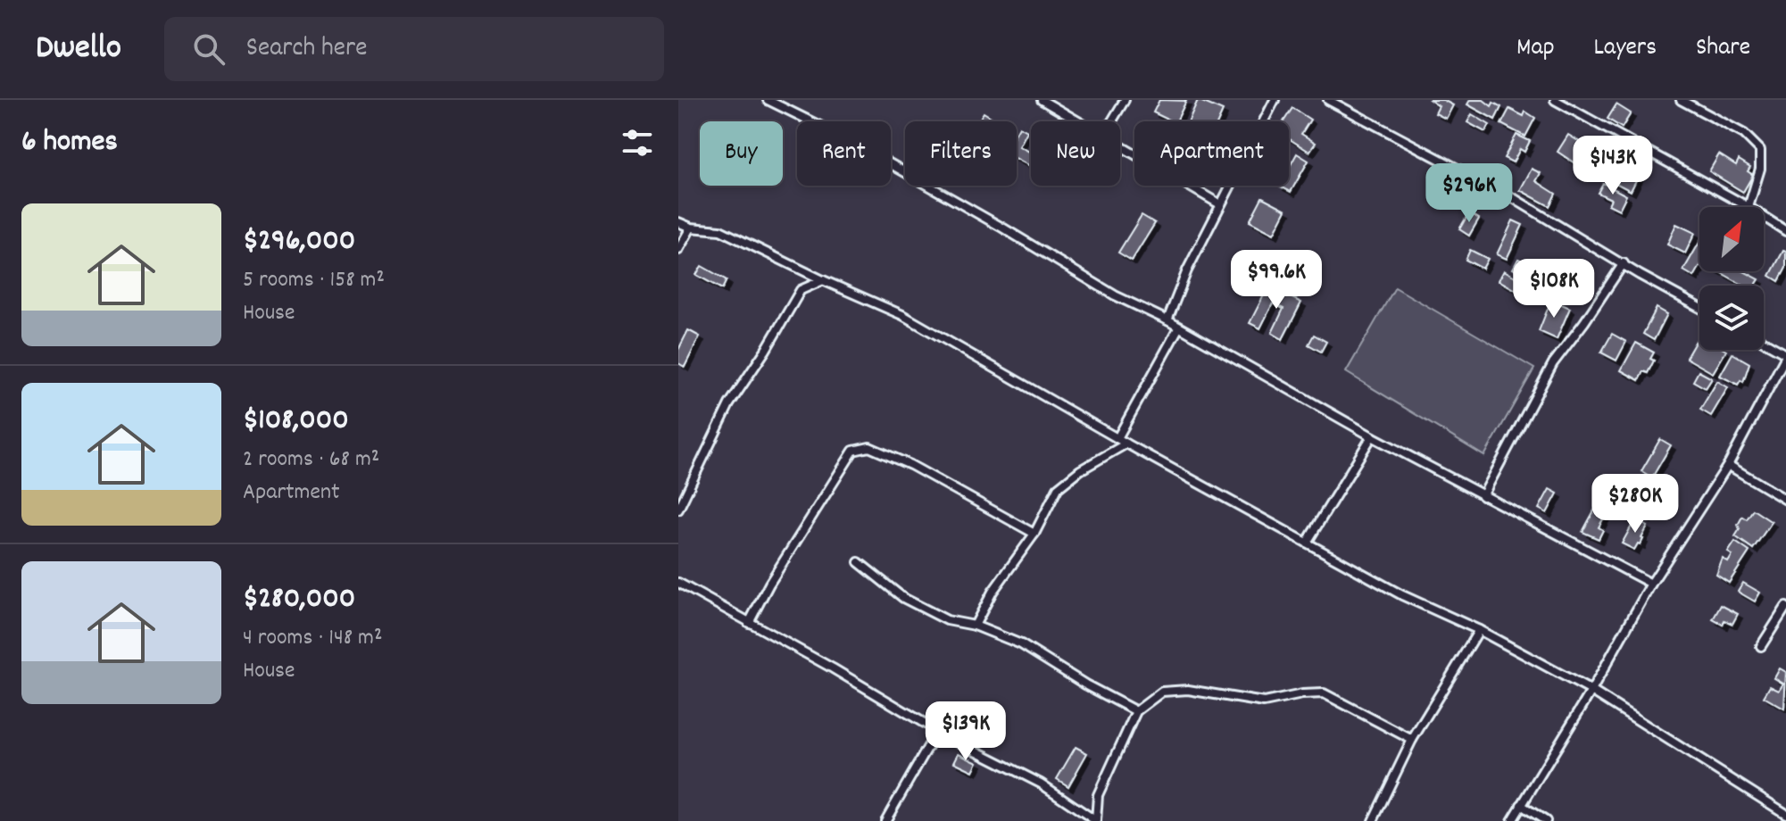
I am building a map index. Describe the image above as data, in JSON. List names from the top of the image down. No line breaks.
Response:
{"north":"top right","page":{"header":"Dwello","search":"Search here","nav":["Map","Layers","Share"],"heading":"6 homes","chip":["Buy","Rent","Filters","New","Apartment"],"price":["$143K","$296K","$99.6K","$108K","$280K","$139K"],"list":[{"name":"$296,000","note":"5 rooms · 158 m² · House"},{"name":"$108,000","note":"2 rooms · 68 m² · Apartment"},{"name":"$280,000","note":"4 rooms · 148 m² · House"}]}}
